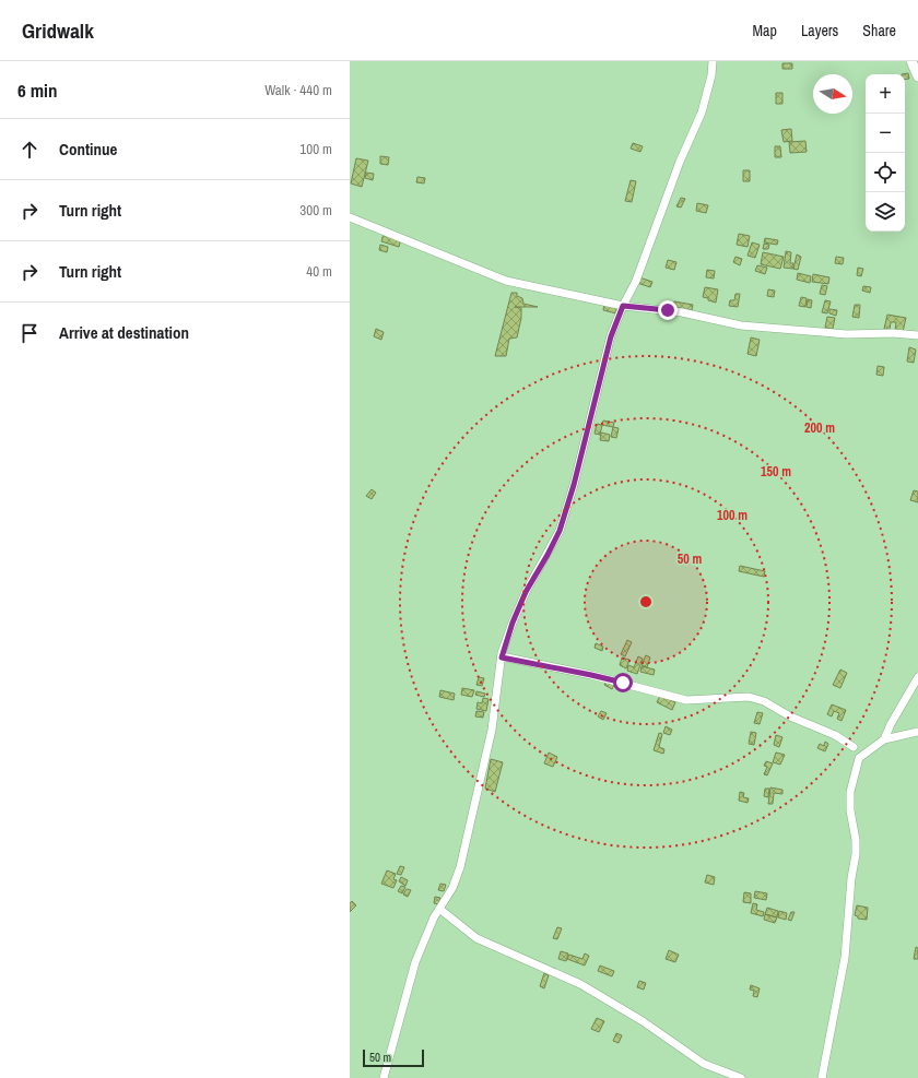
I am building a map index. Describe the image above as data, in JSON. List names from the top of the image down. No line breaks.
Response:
{"scale_bar":"50 m","north":"right","page":{"header":"Gridwalk","nav":["Map","Layers","Share"],"heading":["6 min","Walk · 440 m"],"map_buttons":["+","−"],"list":[["Continue","100 m"],["Turn right","300 m"],["Turn right","40 m"],"Arrive at destination"],"scale":"50 m"},"rings":["200 m","150 m","100 m","50 m"]}
